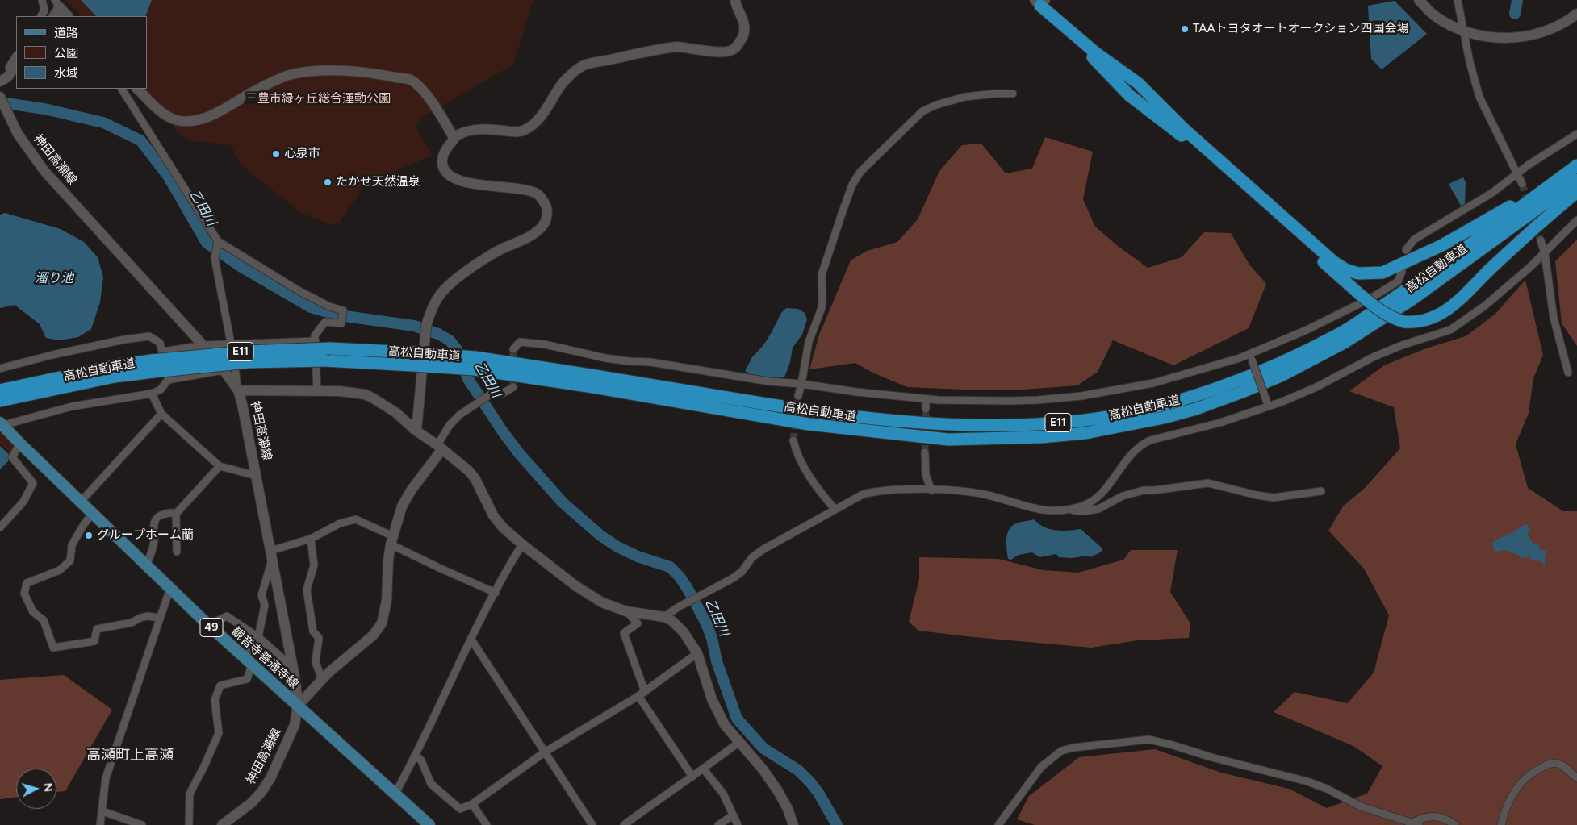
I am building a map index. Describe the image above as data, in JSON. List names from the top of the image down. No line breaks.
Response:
{"streets":{"highway":["高松自動車道","E11"],"main road":["49","観音寺善通寺線"],"street":["神田高瀬線"]},"crossings":[["神田高瀬線","観音寺善通寺線"]],"districts":["高瀬町上高瀬"],"water":["乙田川","溜り池"],"parks":["三豊市緑ヶ丘総合運動公園"],"places":["TAAトヨタオートオークション四国会場","心泉市","たかせ天然温泉","グループホーム蘭"],"legend":["道路","公園","水域"],"north":"right"}
